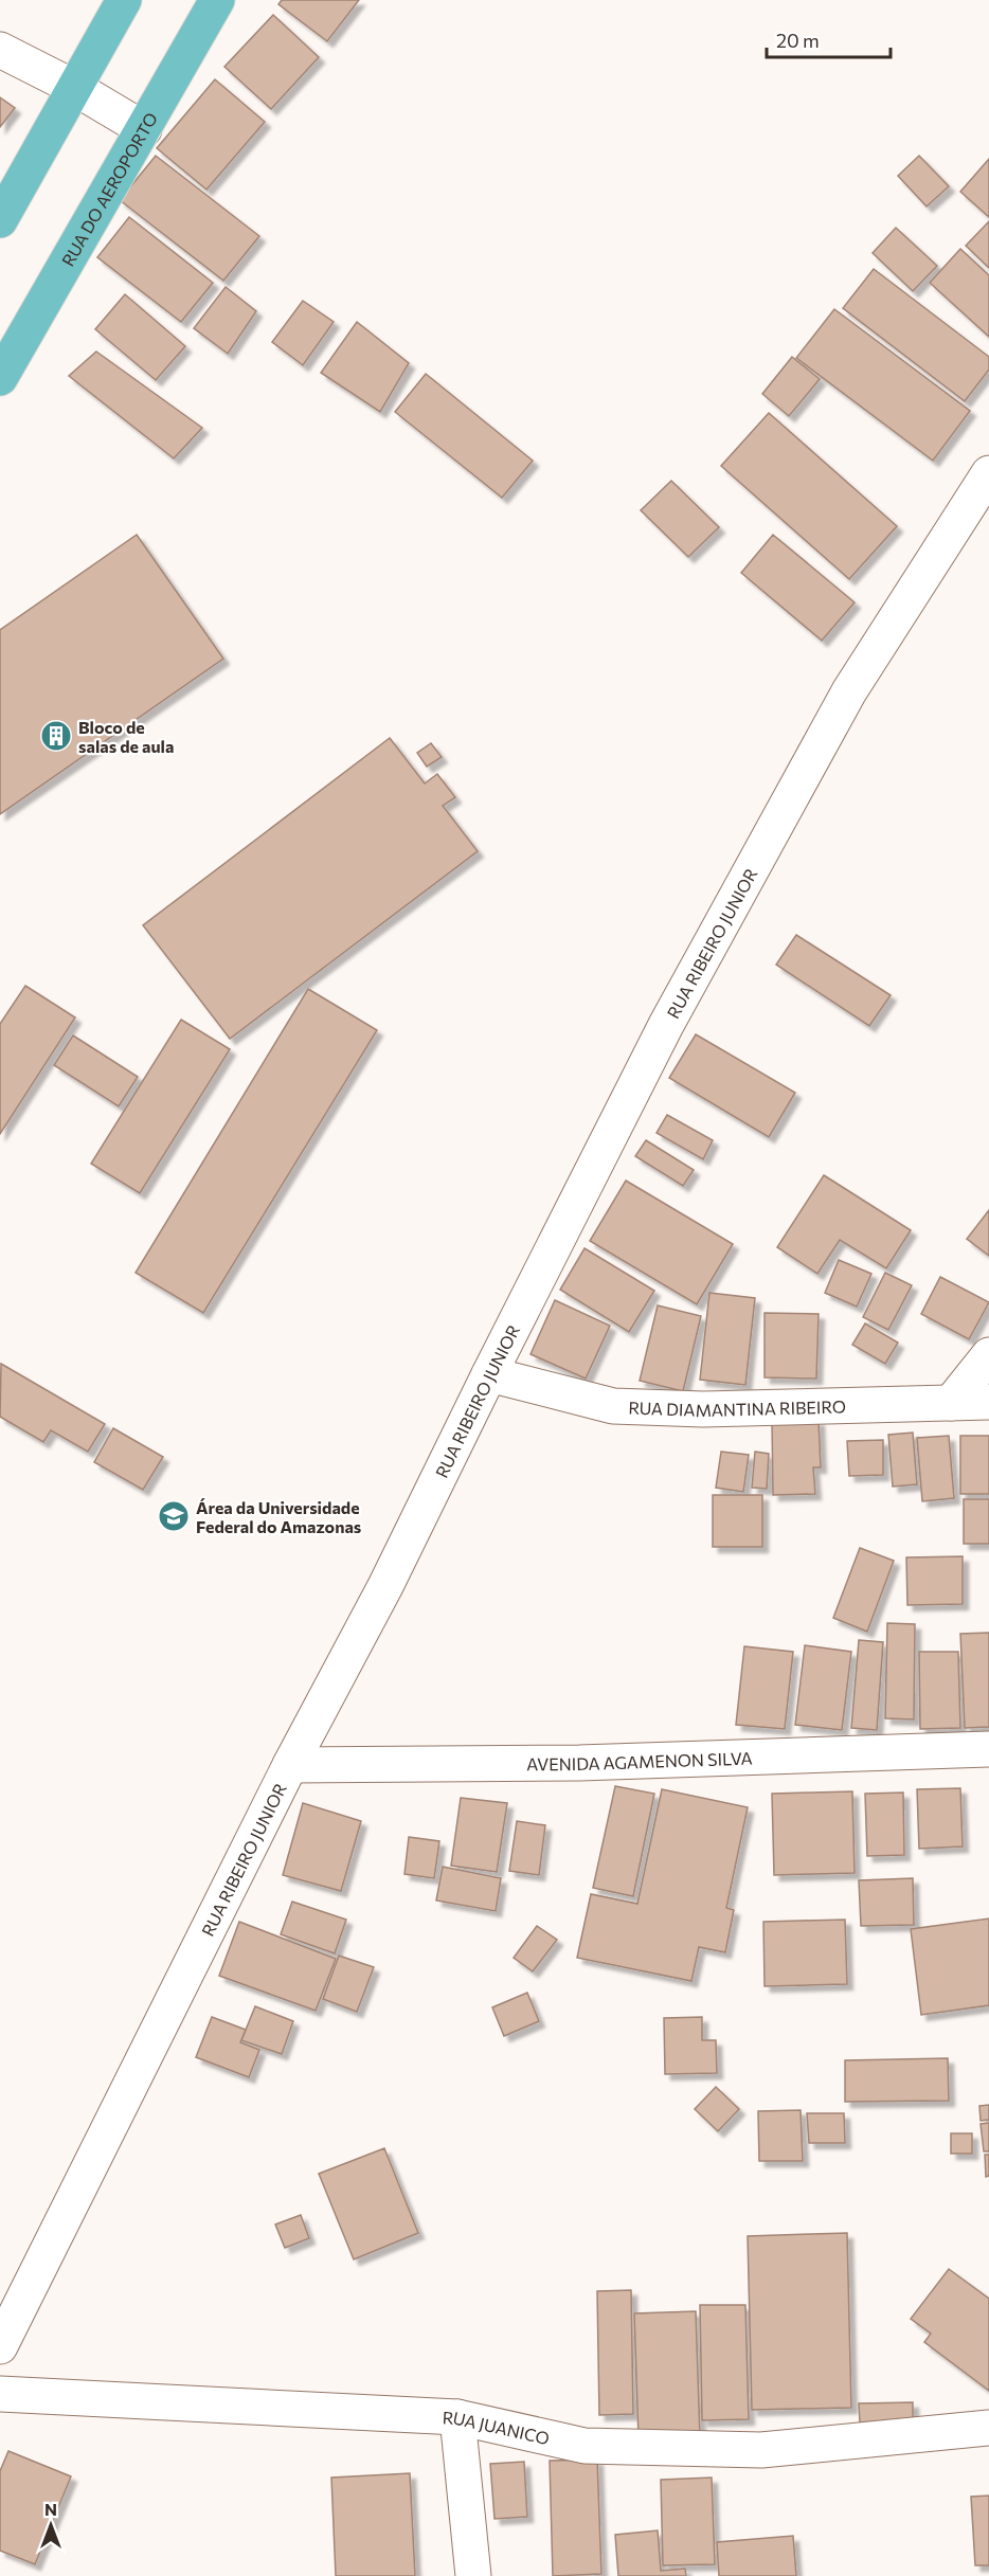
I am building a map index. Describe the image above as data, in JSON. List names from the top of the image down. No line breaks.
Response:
{"streets":{"main road":["RUA DO AEROPORTO"],"street":["RUA RIBEIRO JUNIOR","RUA DIAMANTINA RIBEIRO","AVENIDA AGAMENON SILVA","RUA JUANICO"]},"crossings":[["RUA RIBEIRO JUNIOR","RUA DIAMANTINA RIBEIRO"],["RUA RIBEIRO JUNIOR","AVENIDA AGAMENON SILVA"]],"places":{"building":["Bloco de salas de aula"],"school or university":["Área da Universidade Federal do Amazonas"]},"scale_bar":"20 m","north":"top"}
